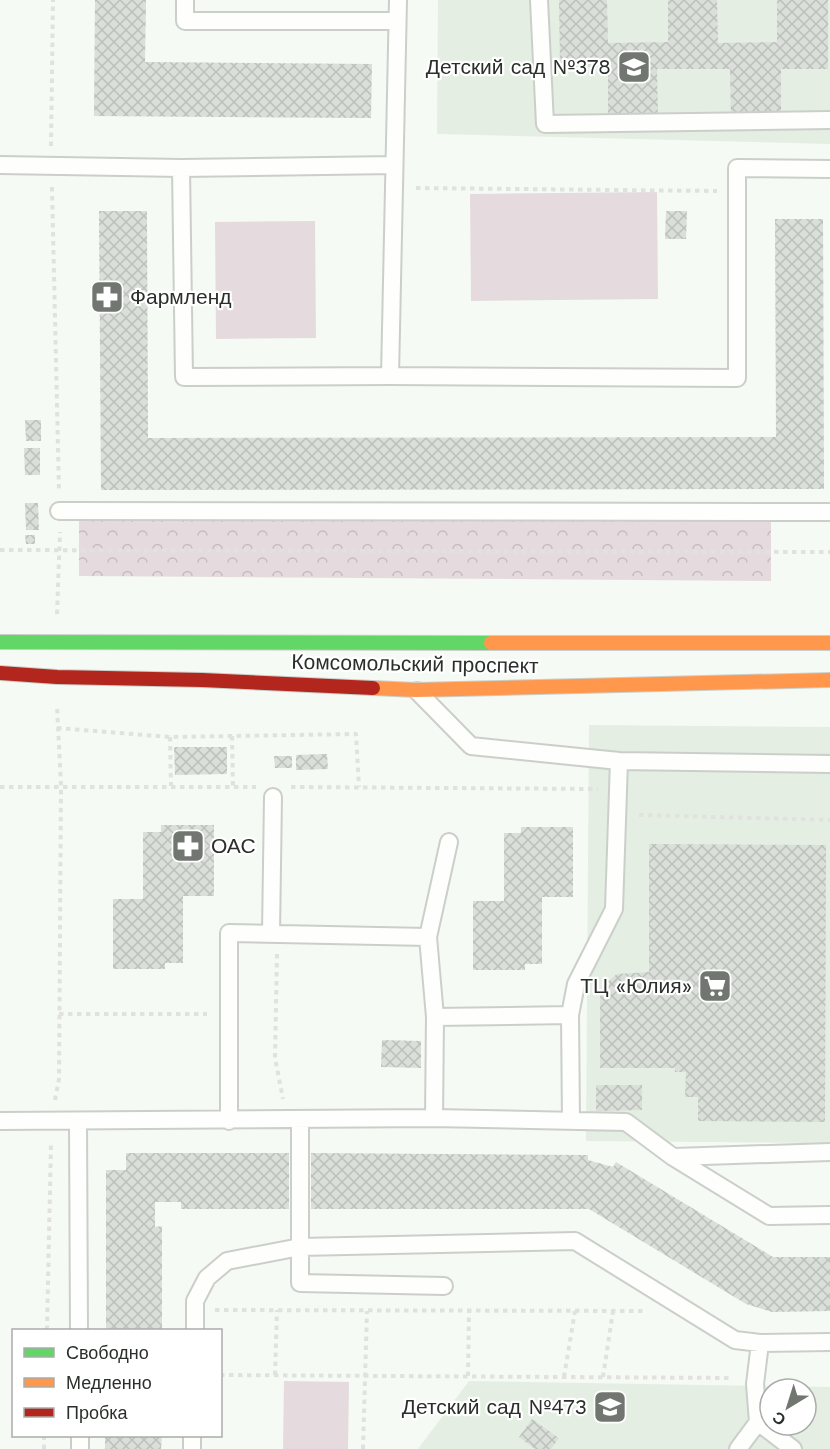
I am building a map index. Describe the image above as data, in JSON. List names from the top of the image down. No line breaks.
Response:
{"streets":{"main road":["Комсомольский проспект"]},"places":{"school or university":["Детский сад №378","Детский сад №473"],"pharmacy":["Фармленд","ОАС"],"supermarket":["ТЦ «Юлия»"]},"legend":["Свободно","Медленно","Пробка"],"north":"bottom left"}
